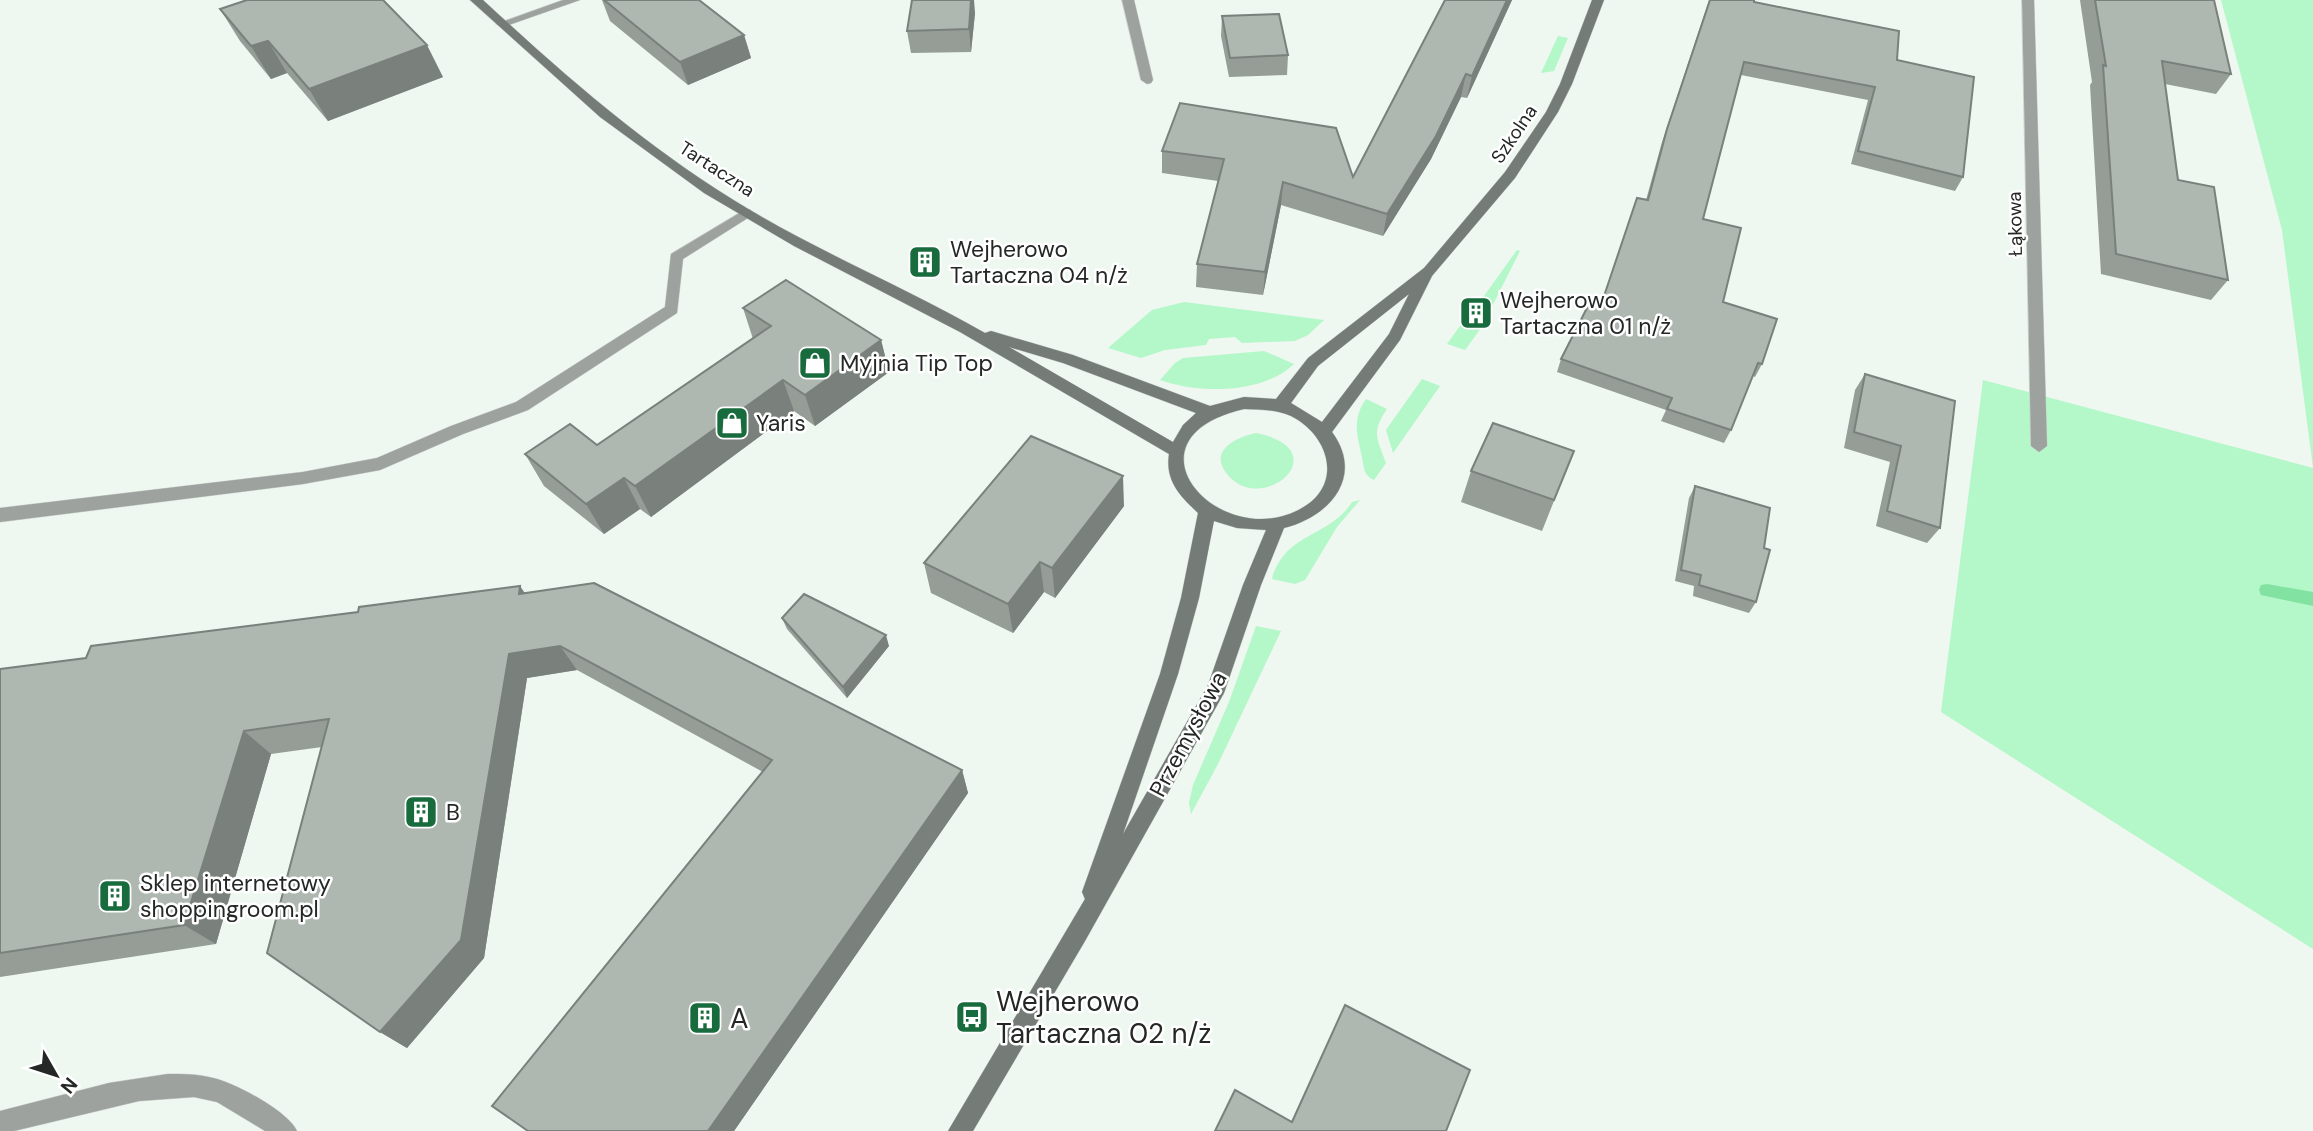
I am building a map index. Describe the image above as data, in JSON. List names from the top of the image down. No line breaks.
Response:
{"streets":{"street":["Szkolna","Tartaczna","Łąkowa","Przemysłowa"]},"crossings":[["Szkolna","Tartaczna"],["Szkolna","Przemysłowa"],["Tartaczna","Przemysłowa"]],"places":{"building":["Wejherowo Tartaczna 04 n/ż","Wejherowo Tartaczna 01 n/ż","B","Sklep internetowy shoppingroom.pl","A"],"shop":["Myjnia Tip Top","Yaris"],"bus stop":["Wejherowo Tartaczna 02 n/ż"]},"north":"bottom right"}
